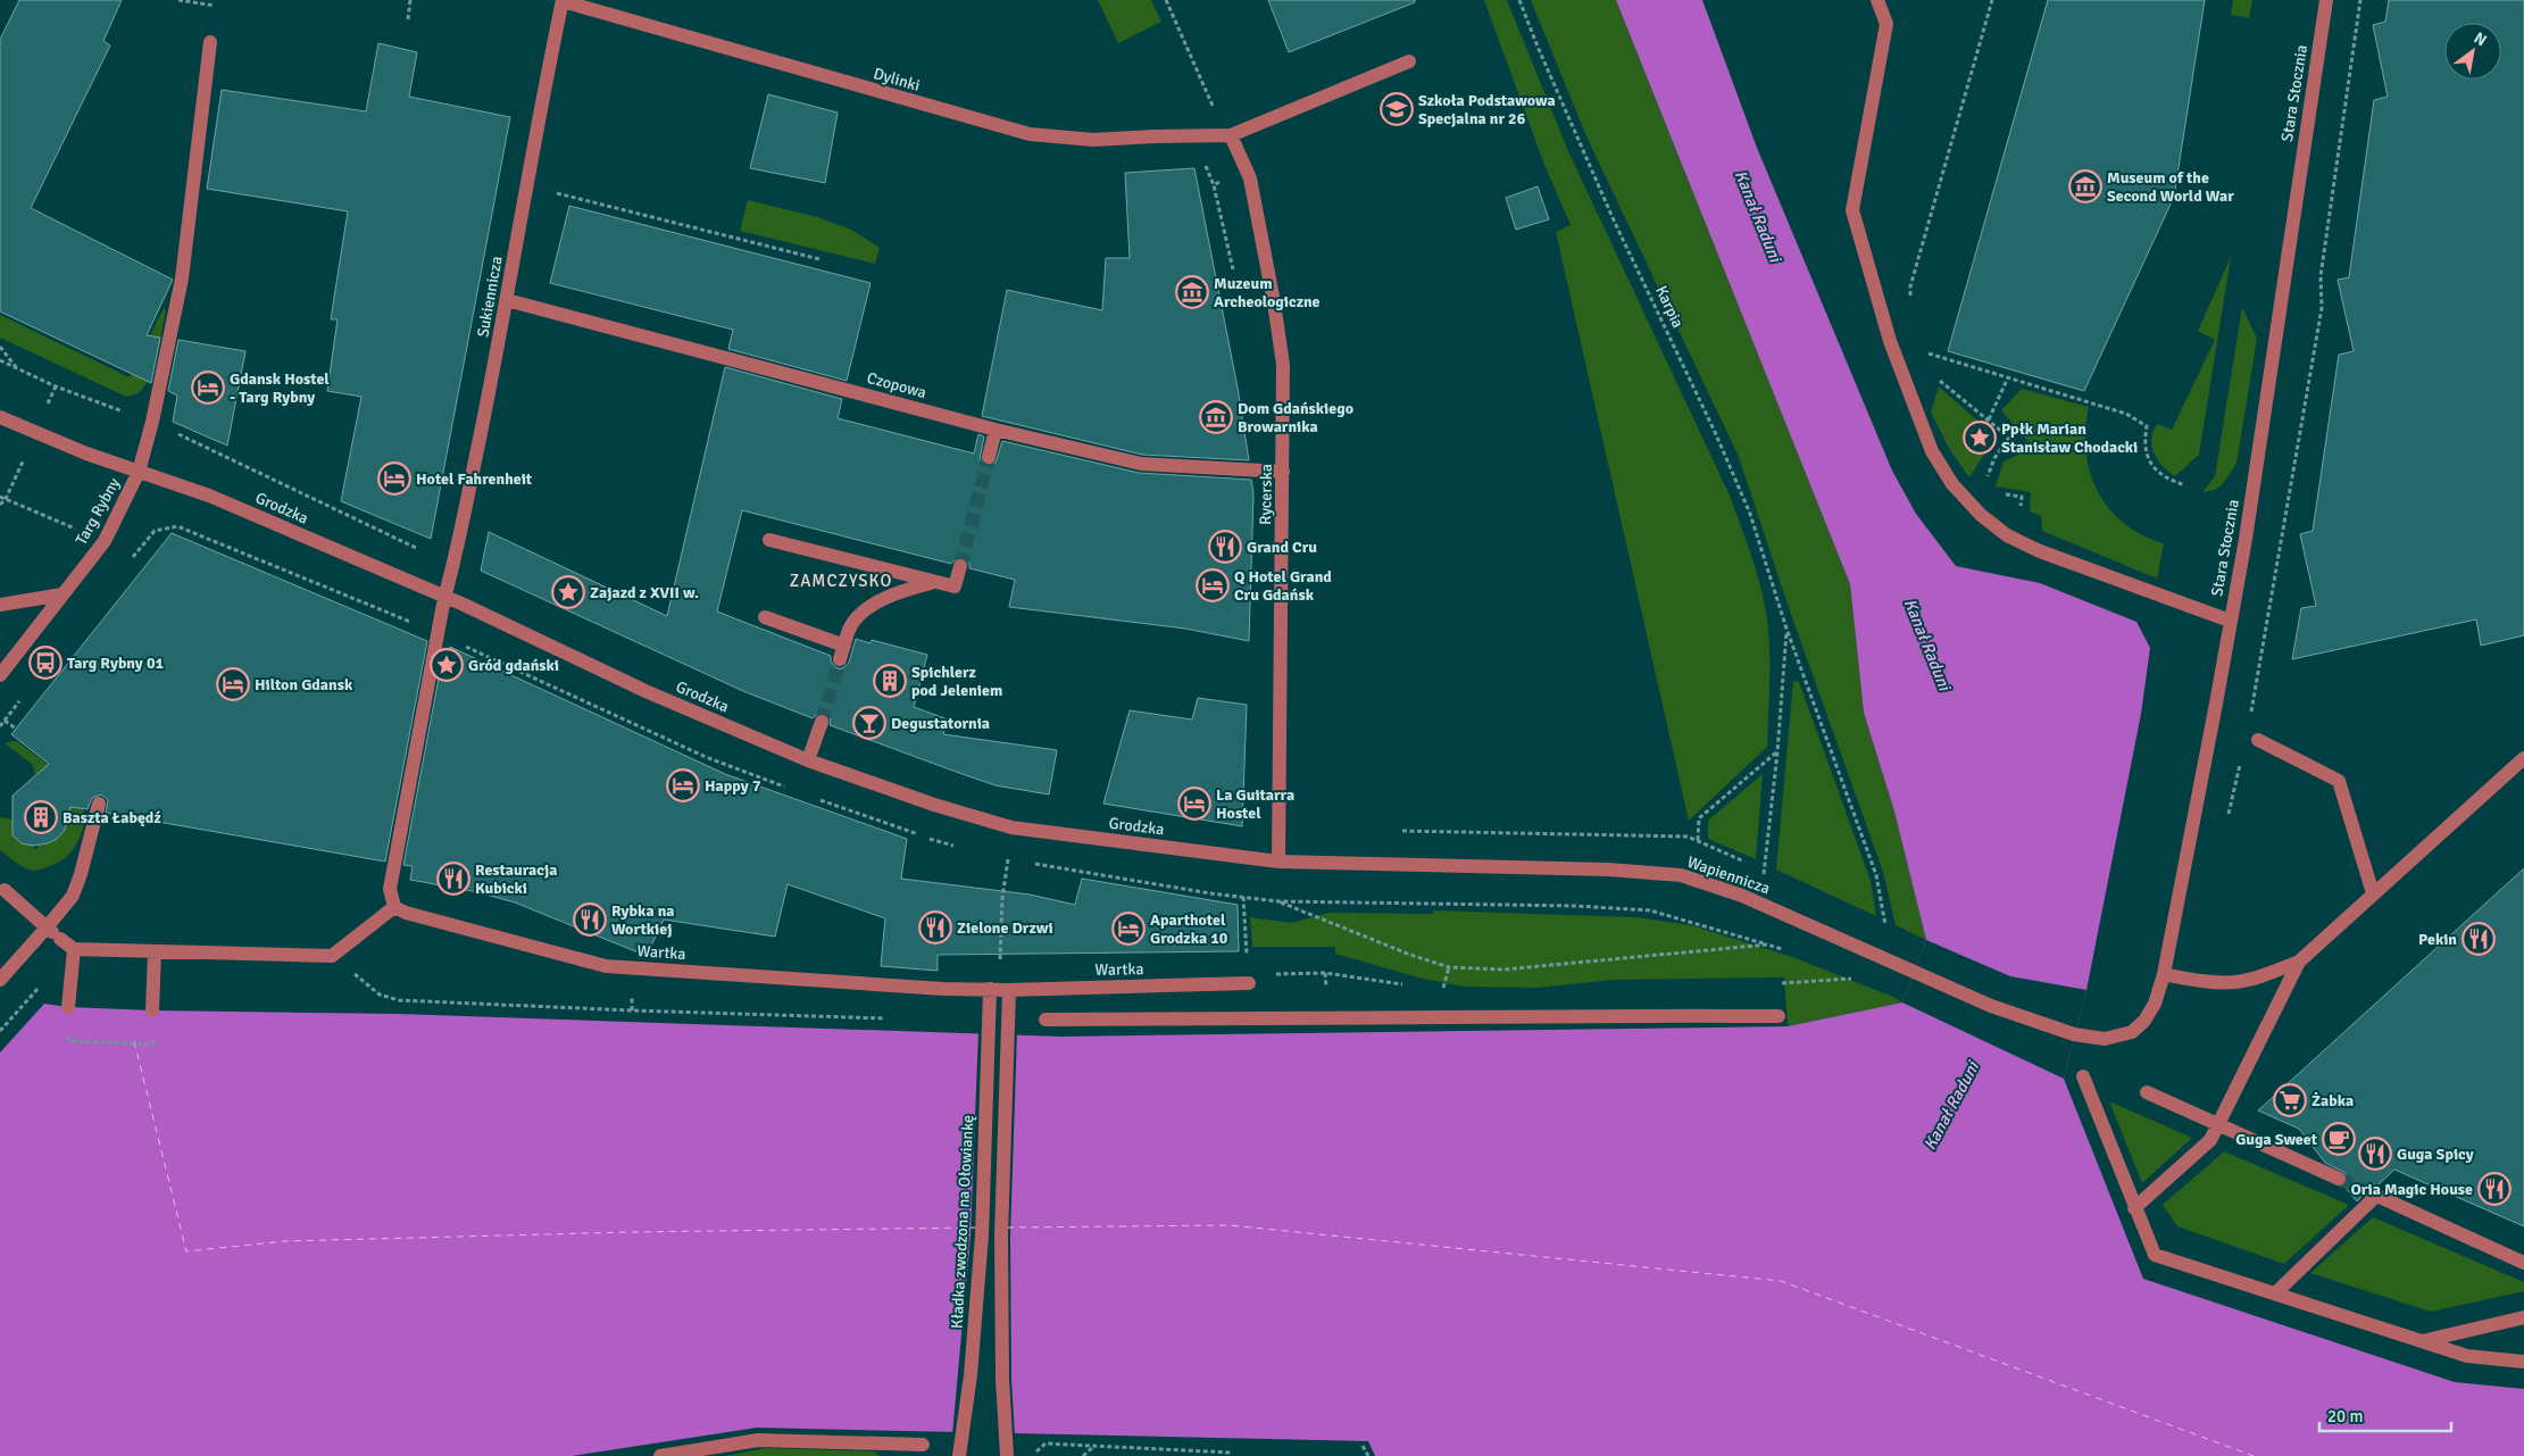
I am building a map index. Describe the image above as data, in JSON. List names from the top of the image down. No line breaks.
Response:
{"streets":{"street":["Dylinki","Stara Stocznia","Sukiennicza","Czopowa","Rycerska","Grodzka","Targ Rybny","Wapiennicza","Wartka","Kładka zwodzona na Ołowiankę"],"path":["Karpia"]},"crossings":[["Dylinki","Sukiennicza"],["Dylinki","Rycerska"],["Stara Stocznia","Wapiennicza"],["Sukiennicza","Czopowa"],["Sukiennicza","Grodzka"],["Karpia","Wapiennicza"],["Czopowa","Rycerska"],["Rycerska","Grodzka"],["Rycerska","Wapiennicza"],["Grodzka","Targ Rybny"],["Grodzka","Wapiennicza"],["Wartka","Kładka zwodzona na Ołowiankę"]],"districts":["ZAMCZYSKO"],"water":["Kanał Raduni"],"places":{"school or university":["Szkoła Podstawowa Specjalna nr 26"],"museum":["Museum of the Second World War","Muzeum Archeologiczne","Dom Gdańskiego Browarnika"],"hotel":["Gdansk Hostel - Targ Rybny","Hotel Fahrenheit","Q Hotel Grand Cru Gdańsk","Hilton Gdansk","Happy 7","La Guitarra Hostel","Aparthotel Grodzka 10"],"place":["Ppłk Marian Stanisław Chodacki","Zajazd z XVII w.","Gród gdański"],"restaurant":["Grand Cru","Restauracja Kubicki","Rybka na Wortkiej","Zielone Drzwi","Pekin","Guga Spicy","Oria Magic House"],"bus stop":["Targ Rybny 01"],"building":["Spichlerz pod Jeleniem","Baszta Łabędź"],"bar":["Degustatornia"],"supermarket":["Żabka"],"cafe":["Guga Sweet"]},"scale_bar":"20 m","north":"top right"}
